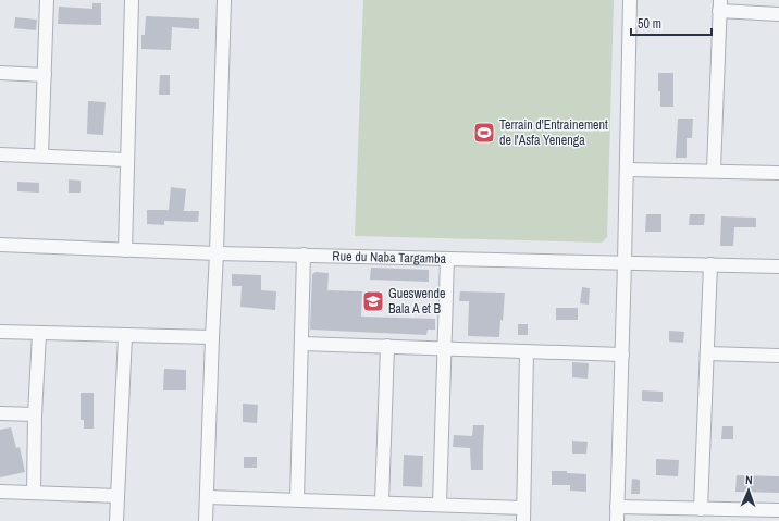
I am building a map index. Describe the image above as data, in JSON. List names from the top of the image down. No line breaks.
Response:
{"streets":{"street":["Rue du Naba Targamba"]},"places":{"sports":["Terrain d'Entrainement de l'Asfa Yenenga"],"school or university":["Gueswende Bala A et B"]},"scale_bar":"50 m","north":"top"}
